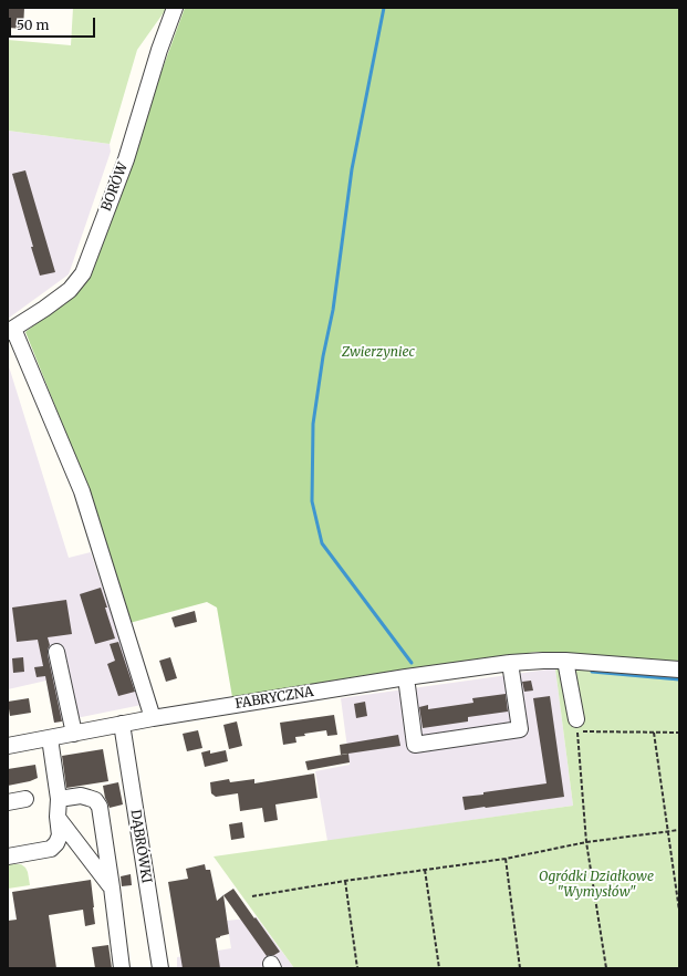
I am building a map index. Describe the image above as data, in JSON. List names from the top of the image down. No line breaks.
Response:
{"streets":{"street":["BORÓW","FABRYCZNA","DĄBRÓWKI"]},"crossings":[["FABRYCZNA","DĄBRÓWKI"]],"parks":["Zwierzyniec","Ogródki Działkowe \"Wymysłów\""],"scale_bar":"50 m"}
